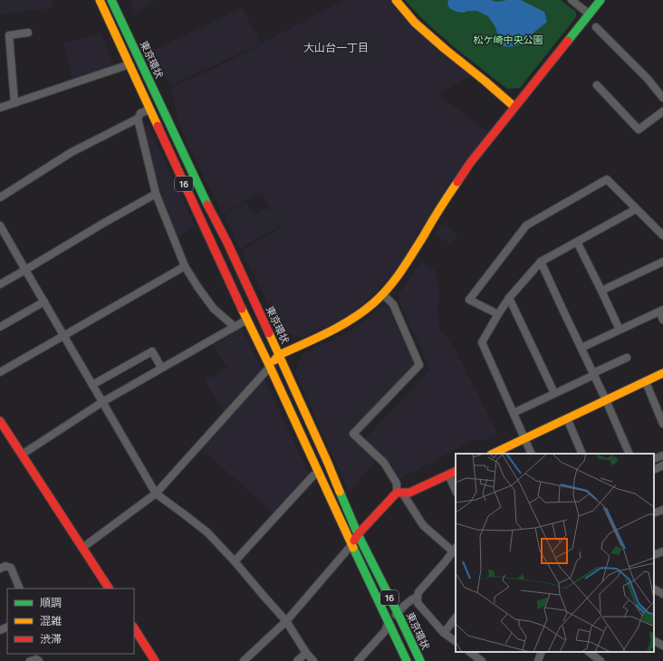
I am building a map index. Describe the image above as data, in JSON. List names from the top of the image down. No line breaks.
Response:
{"streets":{"main road":["東京環状","16"]},"districts":["大山台一丁目"],"parks":["松ケ崎中央公園"],"legend":["順調","混雑","渋滞"]}
